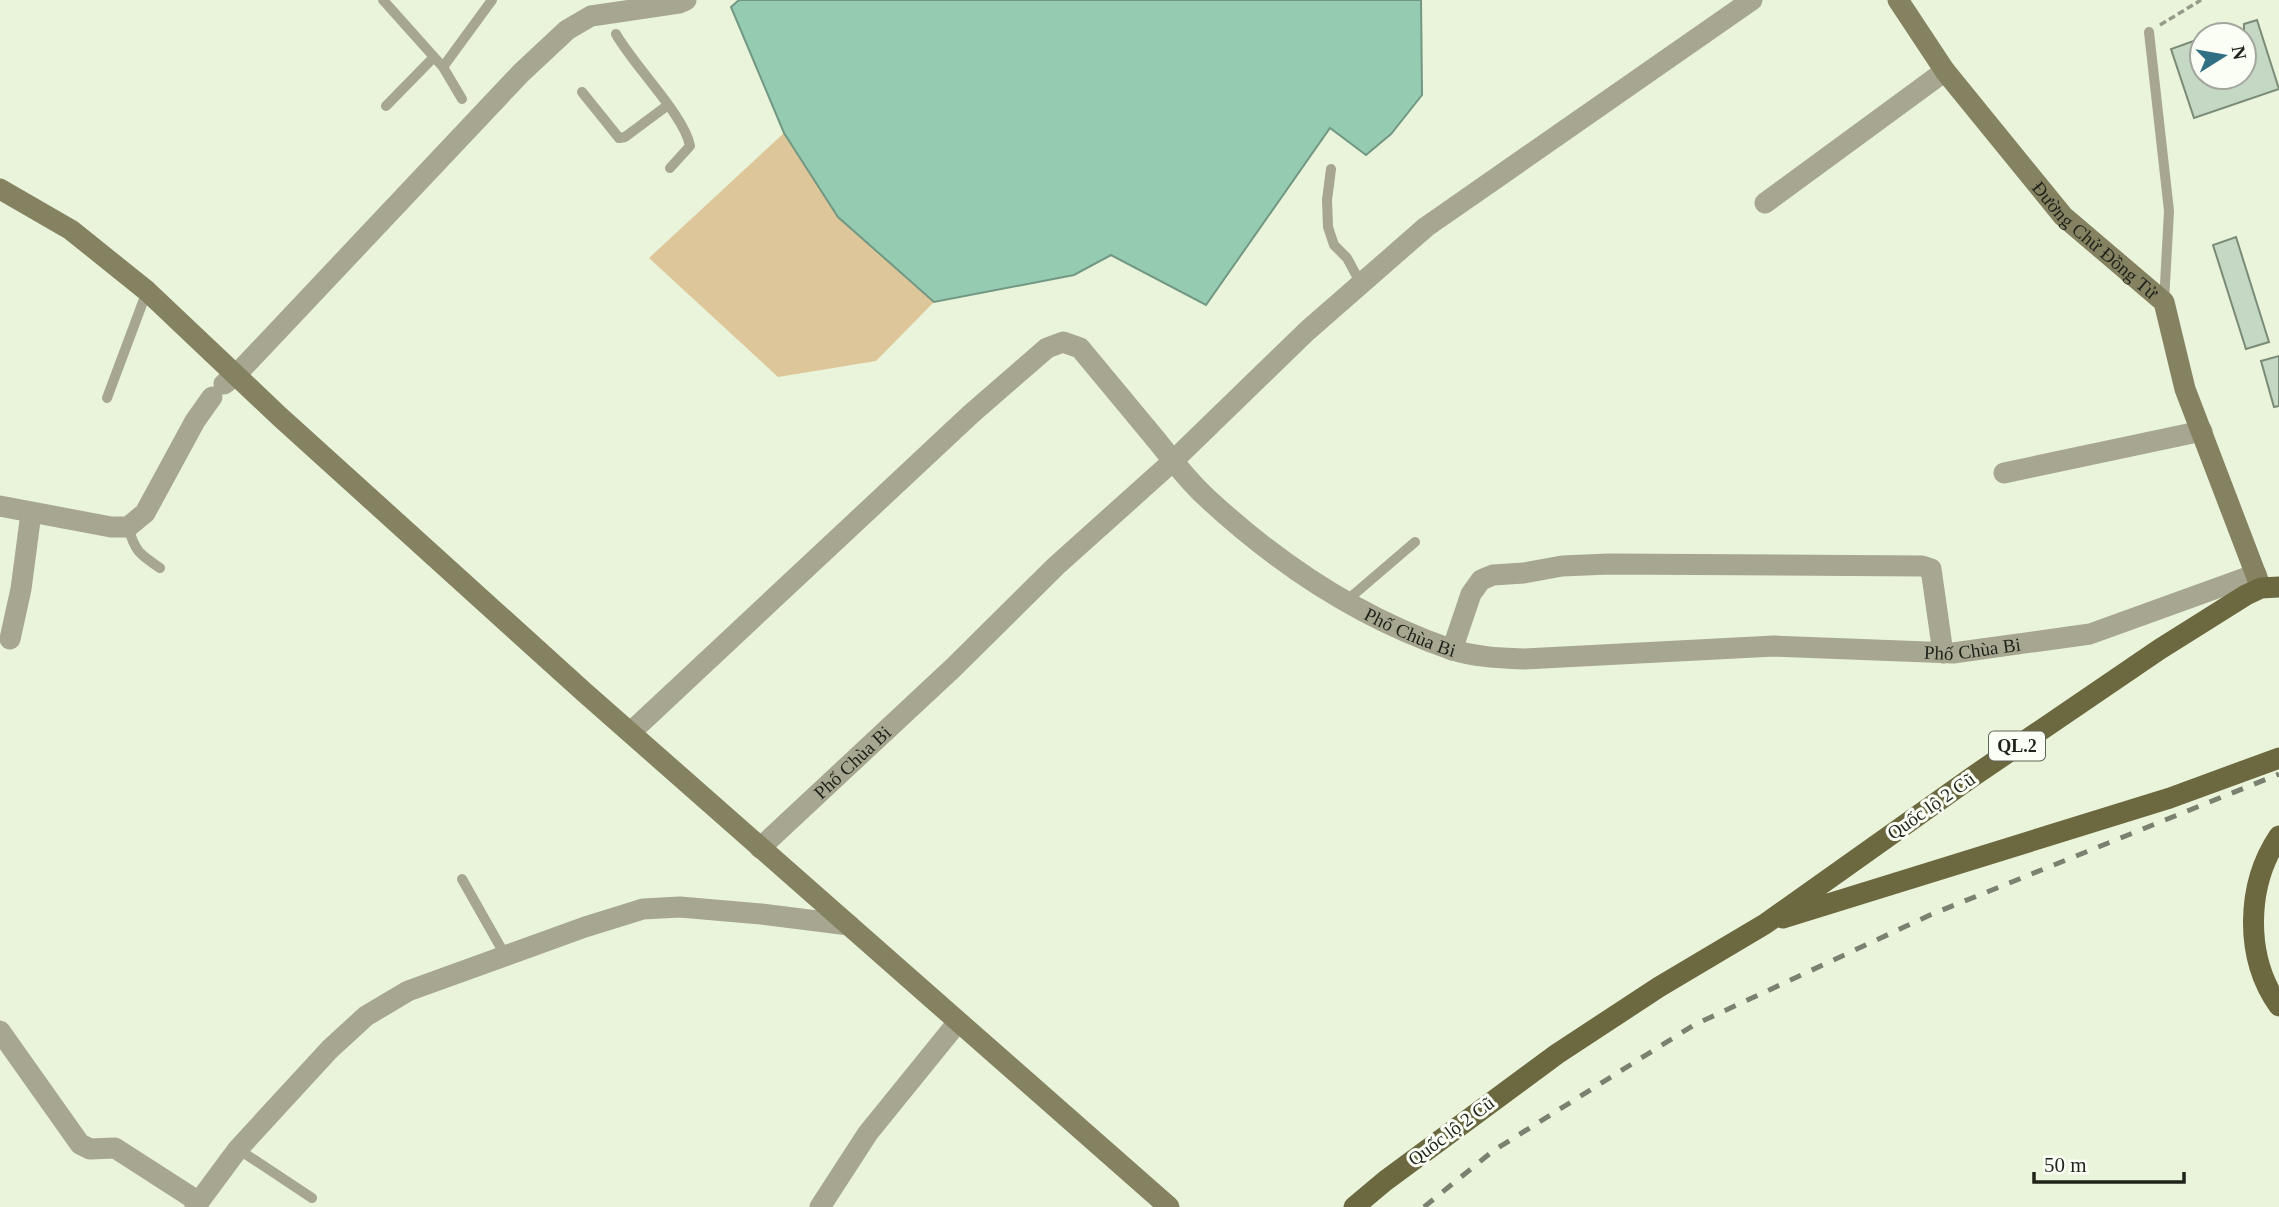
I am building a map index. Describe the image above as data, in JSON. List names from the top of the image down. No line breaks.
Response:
{"streets":{"main road":["QL.2","Quốc lộ 2 Cũ"],"street":["Đường Chử Đồng Tử","Phố Chùa Bi"]},"crossings":[["Đường Chử Đồng Tử","Phố Chùa Bi"],["Đường Chử Đồng Tử","Quốc lộ 2 Cũ"],["Phố Chùa Bi","Quốc lộ 2 Cũ"]],"scale_bar":"50 m","north":"right"}
